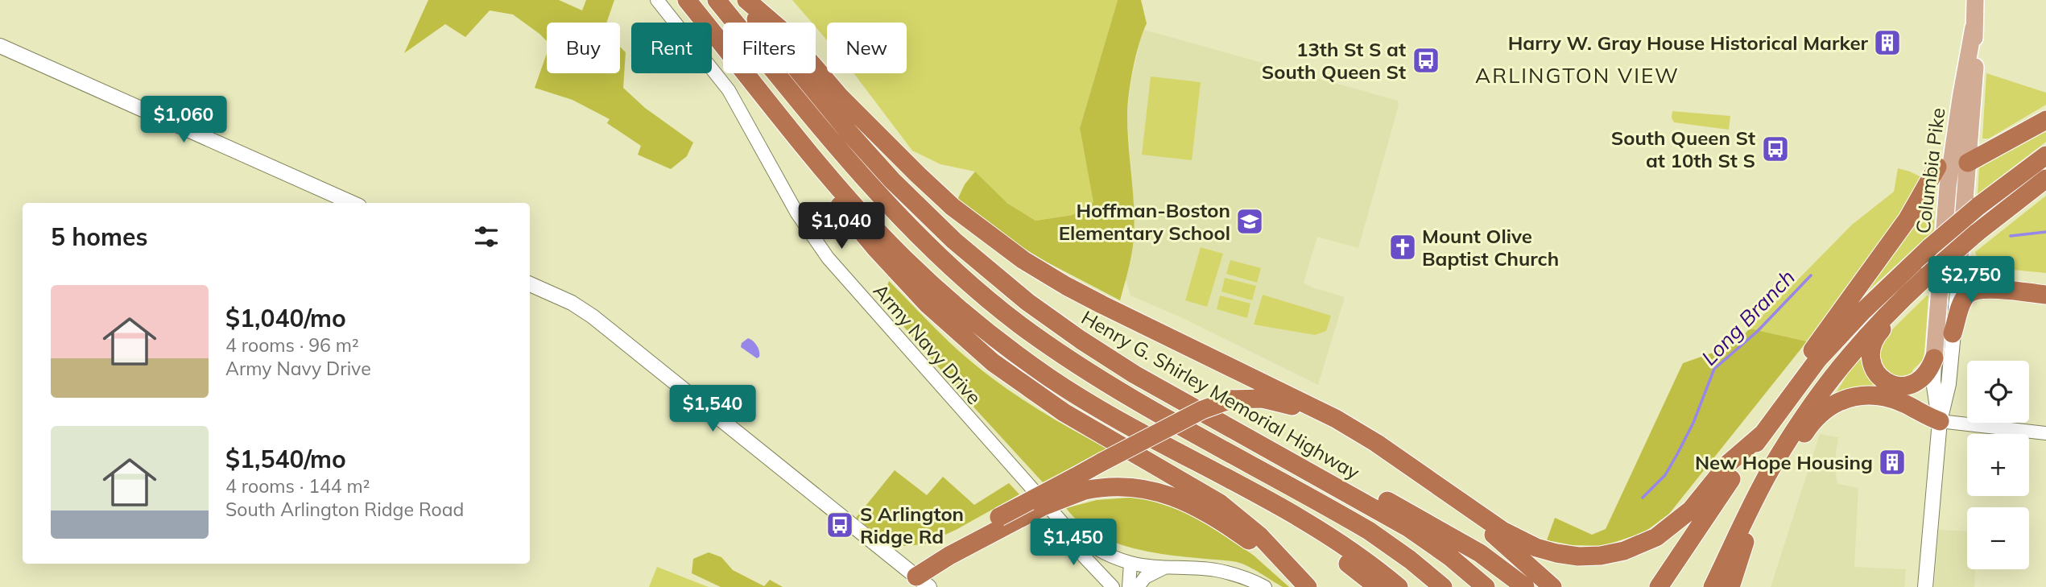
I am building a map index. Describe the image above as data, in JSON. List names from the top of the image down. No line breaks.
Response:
{"streets":{"highway":["Henry G. Shirley Memorial Highway"],"main road":["Columbia Pike"],"street":["Army Navy Drive"]},"districts":["ARLINGTON VIEW"],"water":["Long Branch"],"places":{"building":["Harry W. Gray House Historical Marker","New Hope Housing"],"bus stop":["13th St S at South Queen St","South Queen St at 10th St S","S Arlington Ridge Rd"],"school or university":["Hoffman-Boston Elementary School"],"church":["Mount Olive Baptist Church"]},"page":{"chip":["Buy","Rent","Filters","New"],"price":["$1,060","$1,040","$2,750","$1,540","$1,450"],"heading":"5 homes","list":[{"name":"$1,040/mo","note":"4 rooms · 96 m² · Army Navy Drive"},{"name":"$1,540/mo","note":"4 rooms · 144 m² · South Arlington Ridge Road"}],"map_buttons":["+","−"]}}
